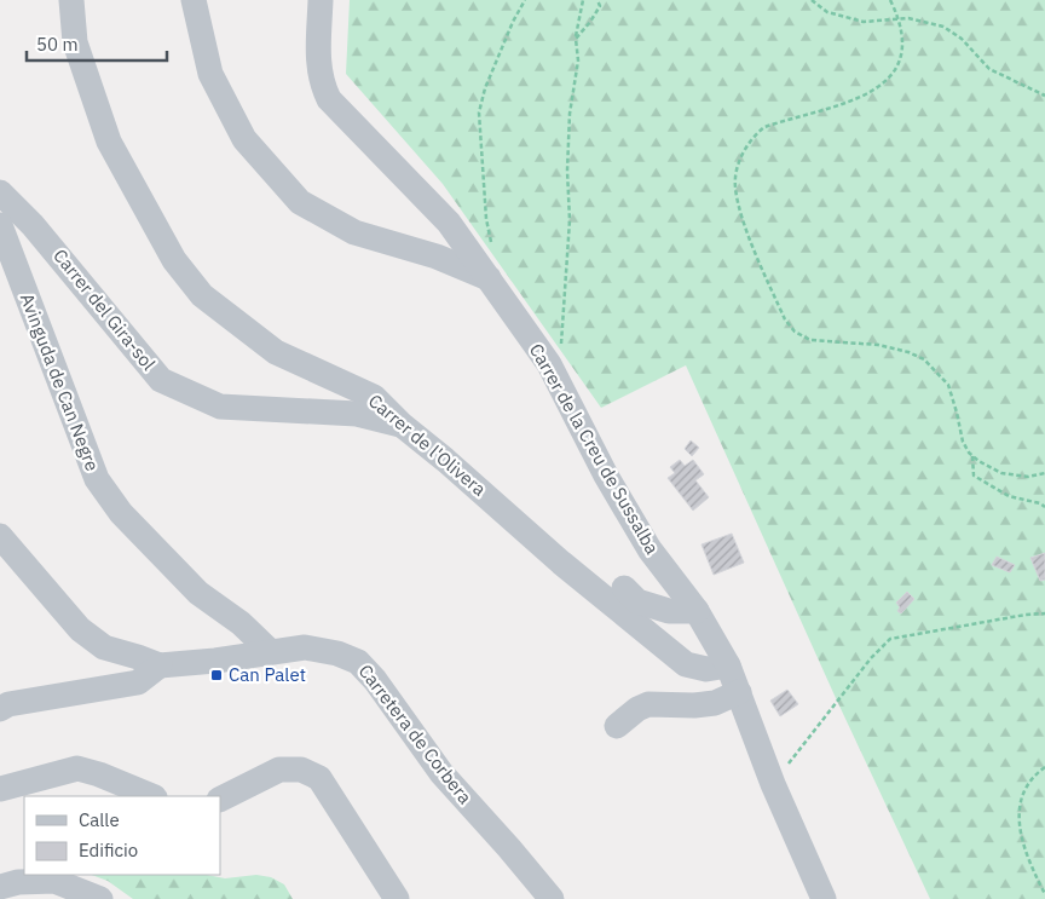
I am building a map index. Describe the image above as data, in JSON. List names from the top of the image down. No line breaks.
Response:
{"streets":{"street":["Carrer del Gira-sol","Avinguda de Can Negre","Carrer de l'Olivera","Carrer de la Creu de Sussalba","Carretera de Corbera"]},"crossings":[["Carrer del Gira-sol","Carrer de l'Olivera"],["Avinguda de Can Negre","Carretera de Corbera"],["Carrer de l'Olivera","Carrer de la Creu de Sussalba"]],"places":{"transit":["Can Palet"]},"legend":["Calle","Edificio"],"scale_bar":"50 m"}
